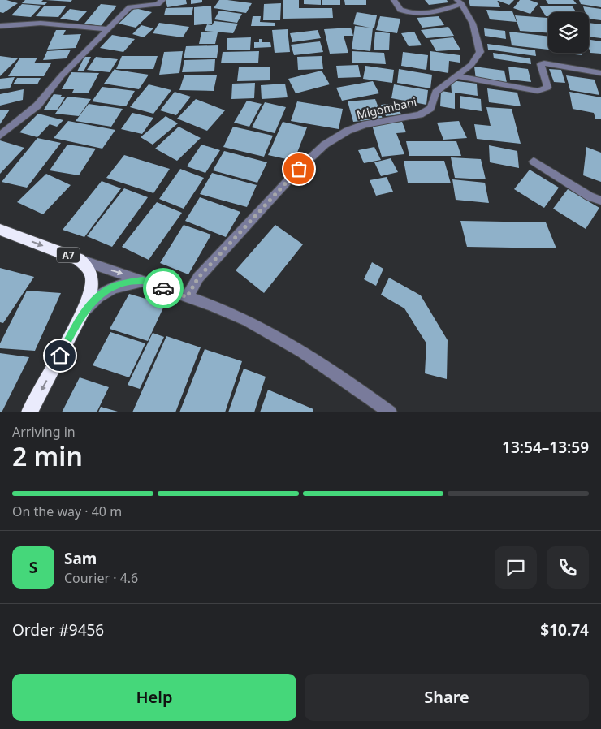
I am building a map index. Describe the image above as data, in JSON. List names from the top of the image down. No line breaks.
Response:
{"streets":{"highway":["A7"],"street":["Migombani"]},"page":{"heading":["2 min","Arriving in","13:54–13:59"],"panel":["Sam","Courier · 4.6","Order #9456","$10.74"],"bar":"On the way · 40 m","round":"S","buttons":["Help","Share"]}}
